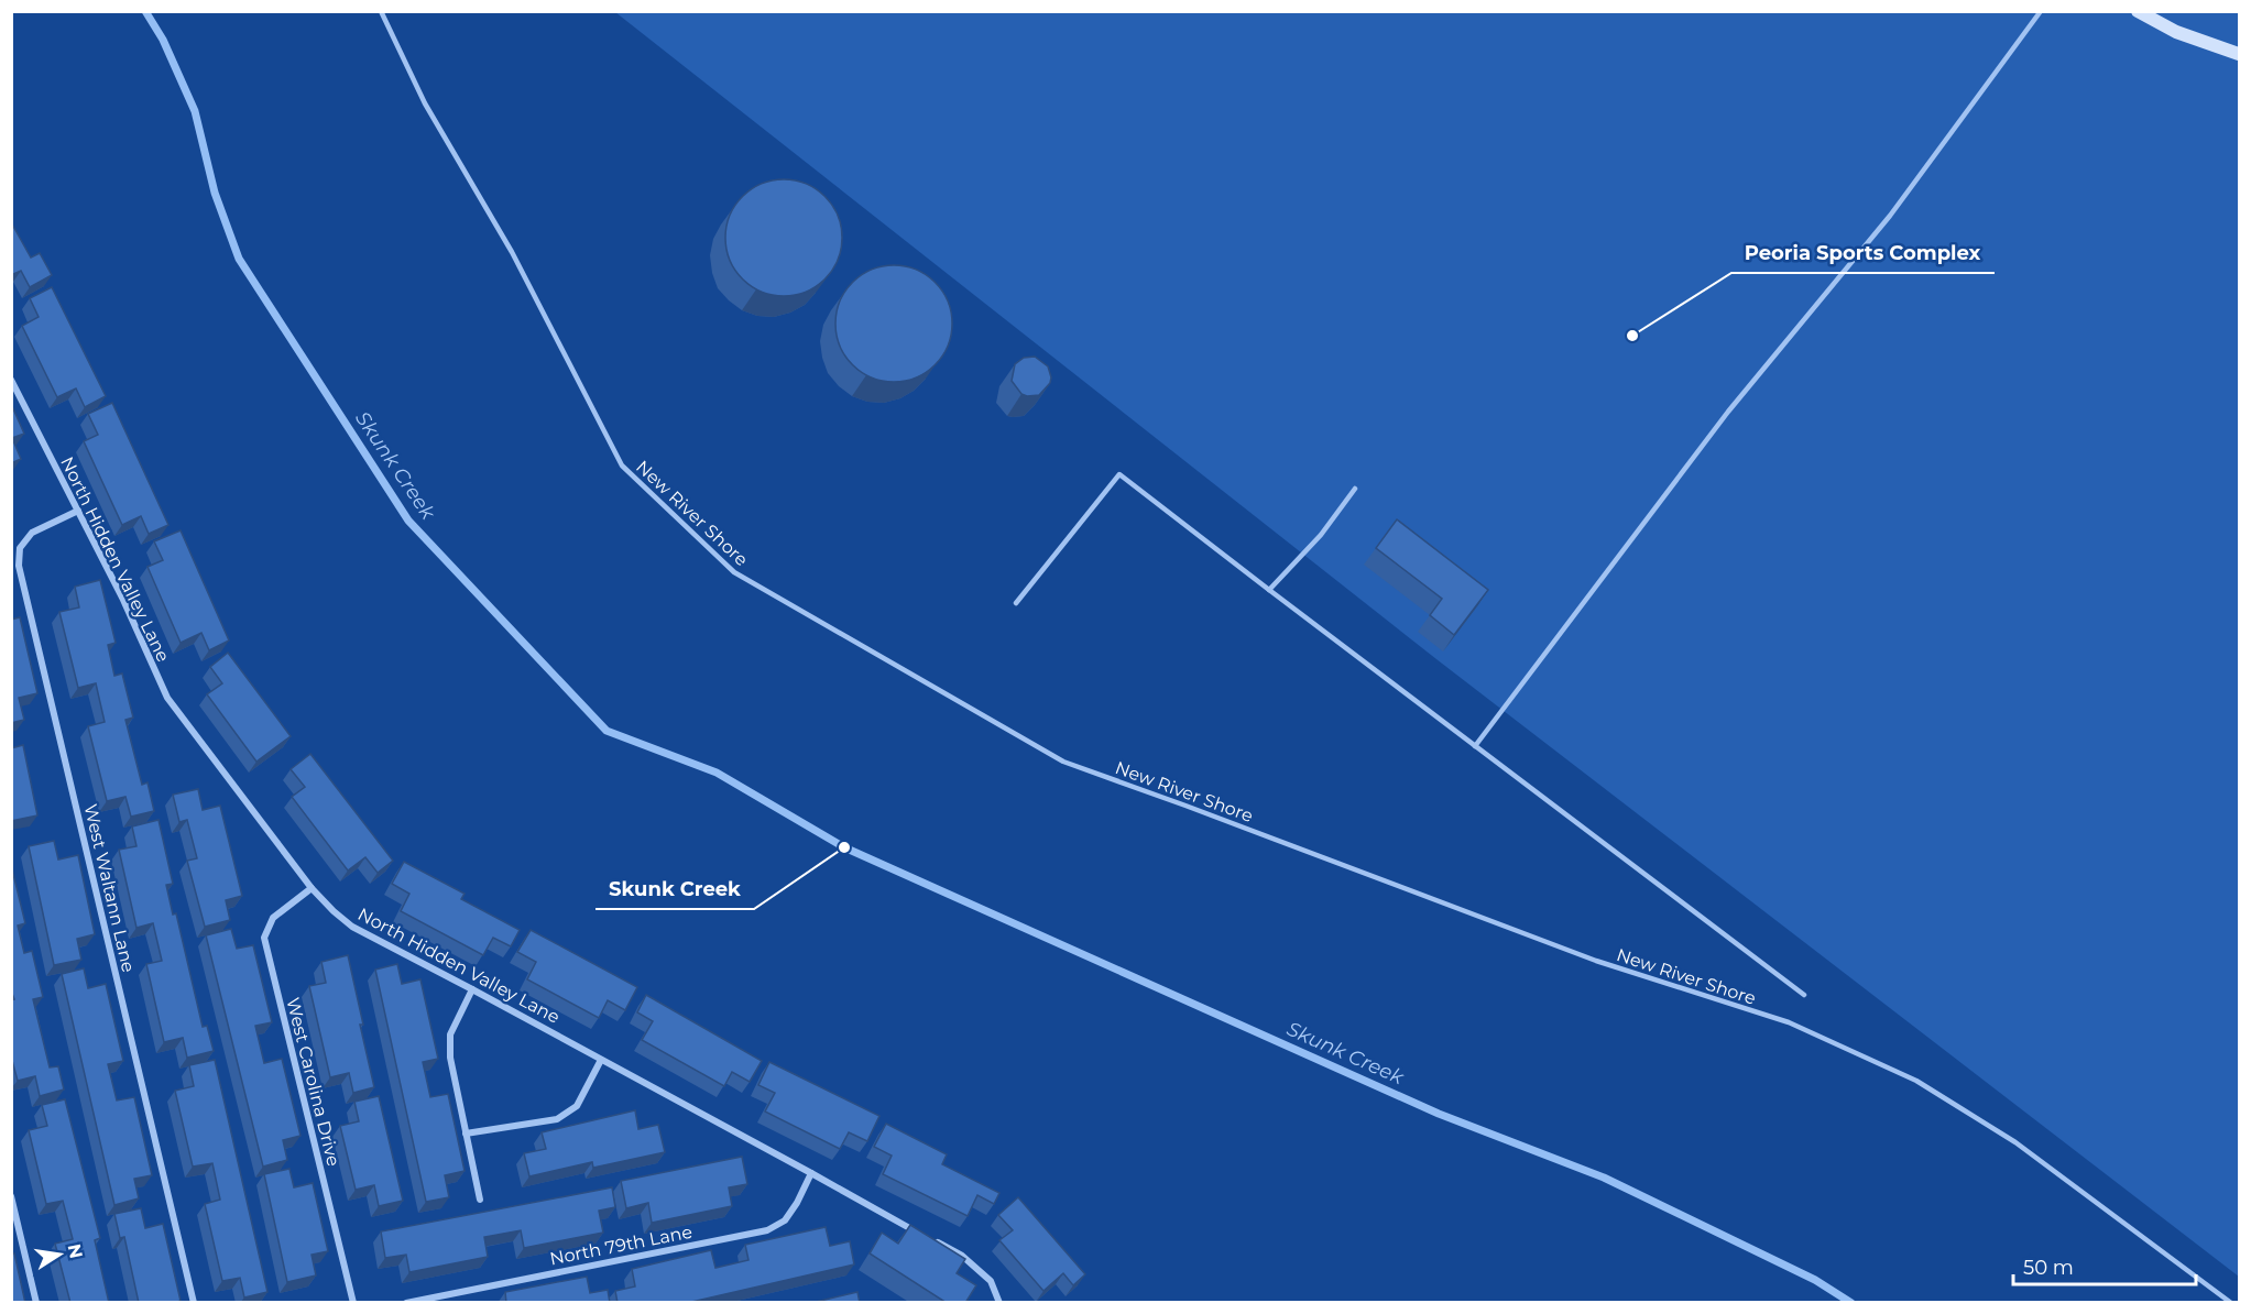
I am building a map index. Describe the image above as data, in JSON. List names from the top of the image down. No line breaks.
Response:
{"streets":{"street":["North Hidden Valley Lane","West Waltann Lane","West Carolina Drive","North 79th Lane"],"lane":["New River Shore"]},"crossings":[["North Hidden Valley Lane","West Waltann Lane"],["North Hidden Valley Lane","West Carolina Drive"],["North Hidden Valley Lane","North 79th Lane"]],"water":["Skunk Creek"],"places":["Peoria Sports Complex","Skunk Creek"],"scale_bar":"50 m","north":"right"}
